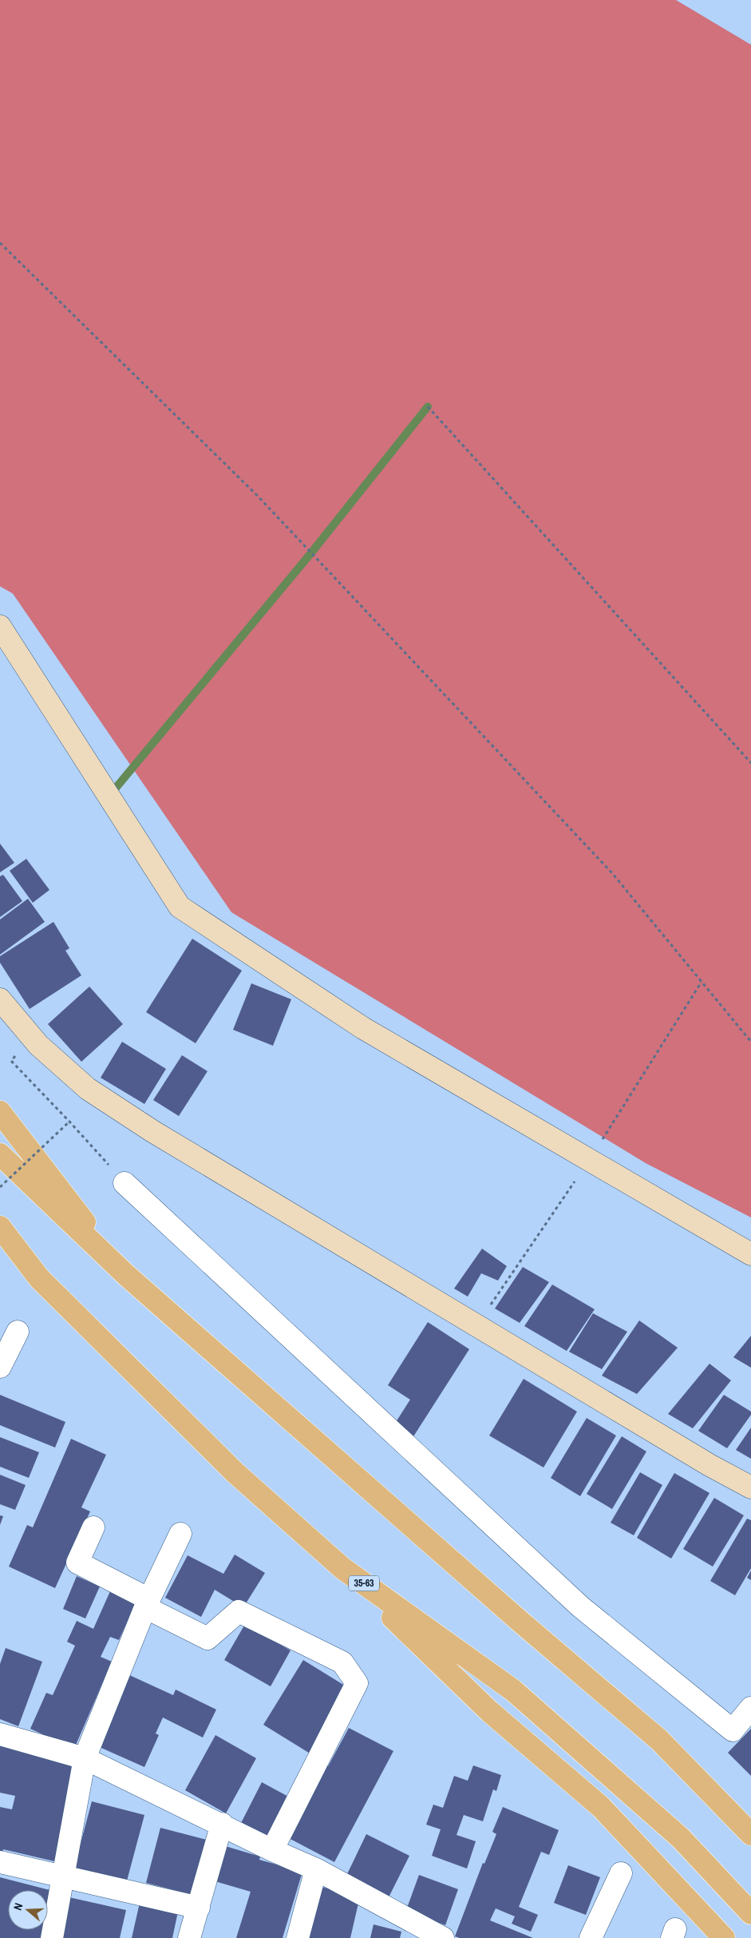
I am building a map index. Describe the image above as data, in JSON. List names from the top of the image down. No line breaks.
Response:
{"streets":{"main road":["35-63"]},"north":"left"}
